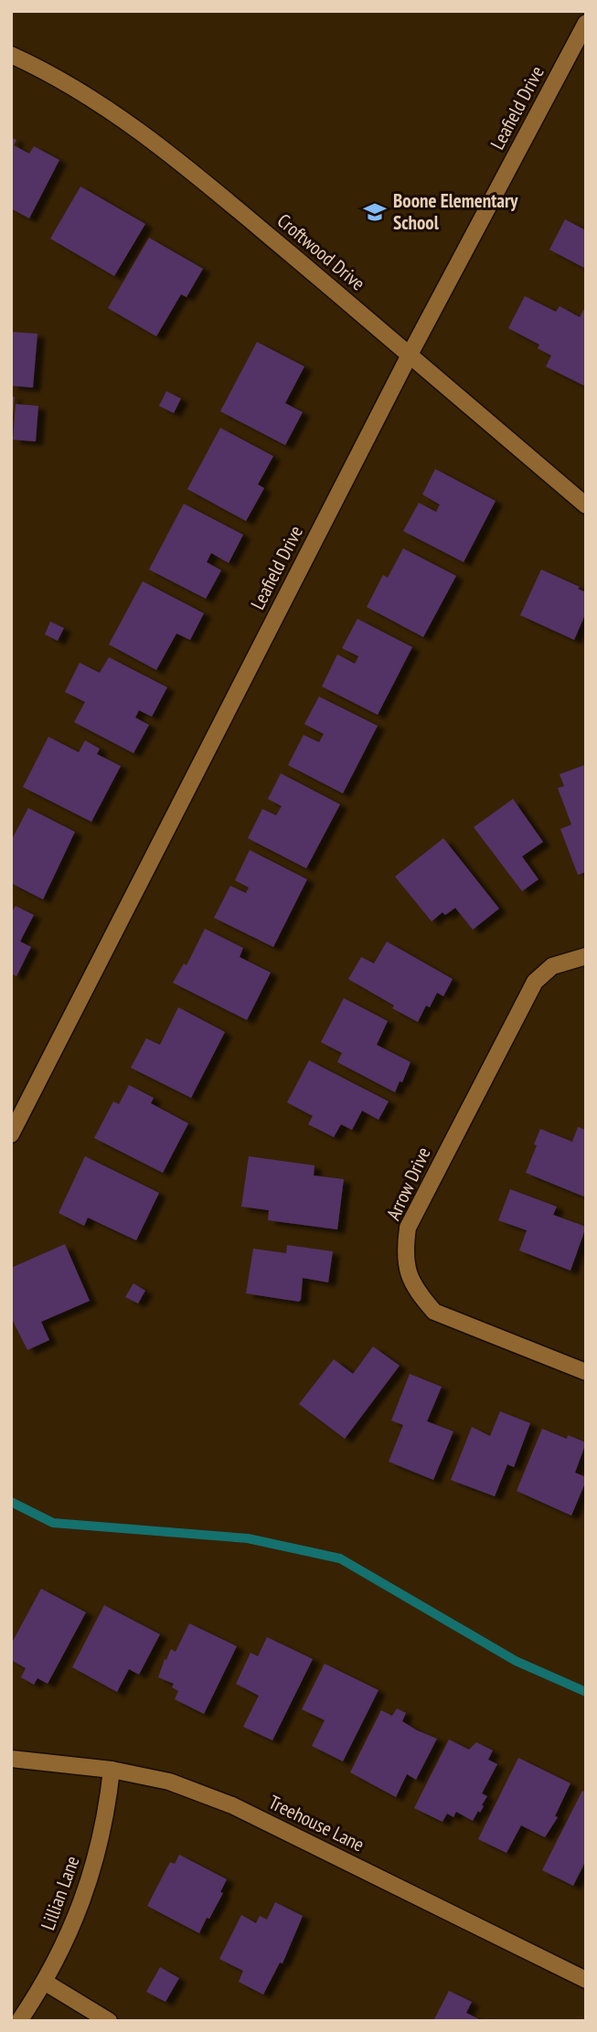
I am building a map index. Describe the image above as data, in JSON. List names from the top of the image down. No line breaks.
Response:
{"streets":{"street":["Leafield Drive","Croftwood Drive","Arrow Drive","Treehouse Lane","Lillian Lane"]},"crossings":[["Leafield Drive","Croftwood Drive"],["Treehouse Lane","Lillian Lane"]],"places":{"school or university":["Boone Elementary School"]}}
